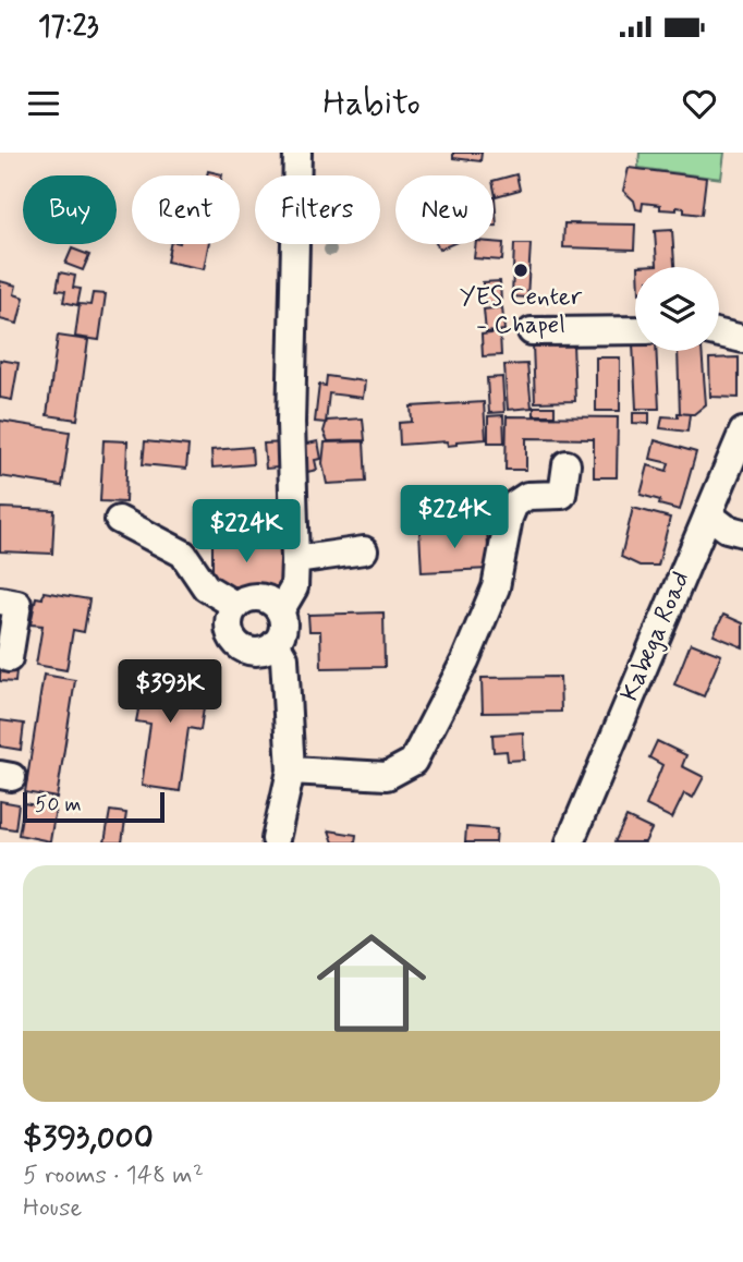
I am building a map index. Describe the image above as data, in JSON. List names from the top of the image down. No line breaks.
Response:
{"streets":{"street":["Kabega Road"]},"places":["YES Center - Chapel"],"scale_bar":"50 m","page":{"status":"17:23","header":"Habito","chip":["Buy","Rent","Filters","New"],"price":["$224K","$224K","$393K"],"scale":"50 m","list":[{"name":"$393,000","note":"5 rooms · 148 m² · House"}]}}
